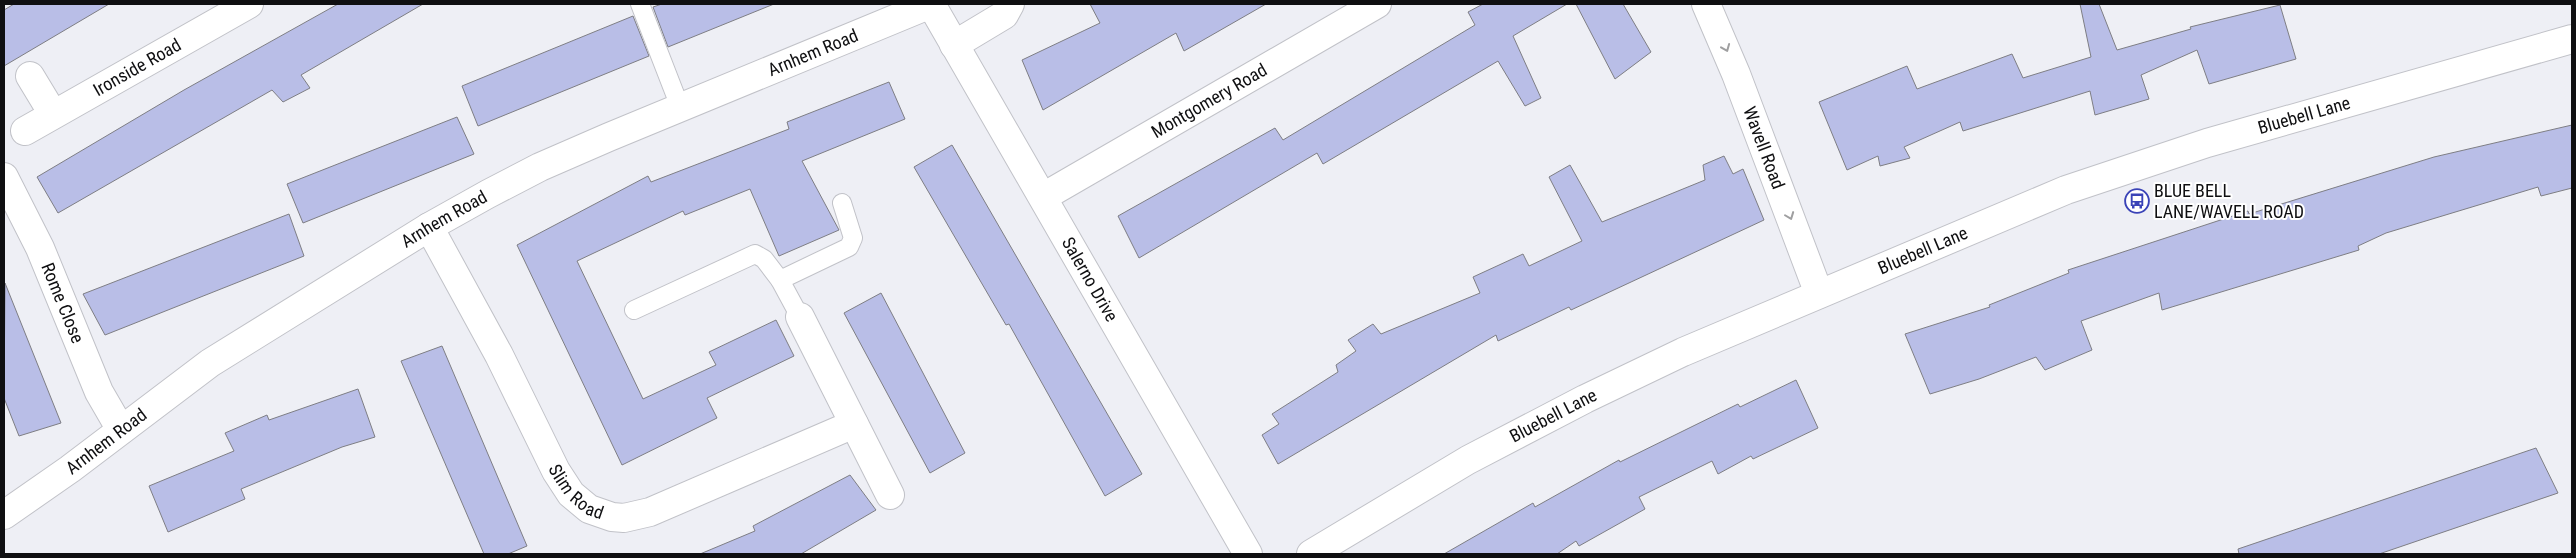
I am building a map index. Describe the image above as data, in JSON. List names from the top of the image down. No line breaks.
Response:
{"streets":{"street":["Arnhem Road","Ironside Road","Montgomery Road","Bluebell Lane","Wavell Road","Salerno Drive","Rome Close","Slim Road"]},"crossings":[["Arnhem Road","Salerno Drive"],["Arnhem Road","Rome Close"],["Arnhem Road","Slim Road"],["Montgomery Road","Salerno Drive"],["Bluebell Lane","Wavell Road"]],"one_way":["Wavell Road"],"places":{"bus stop":["BLUE BELL LANE/WAVELL ROAD"]}}
